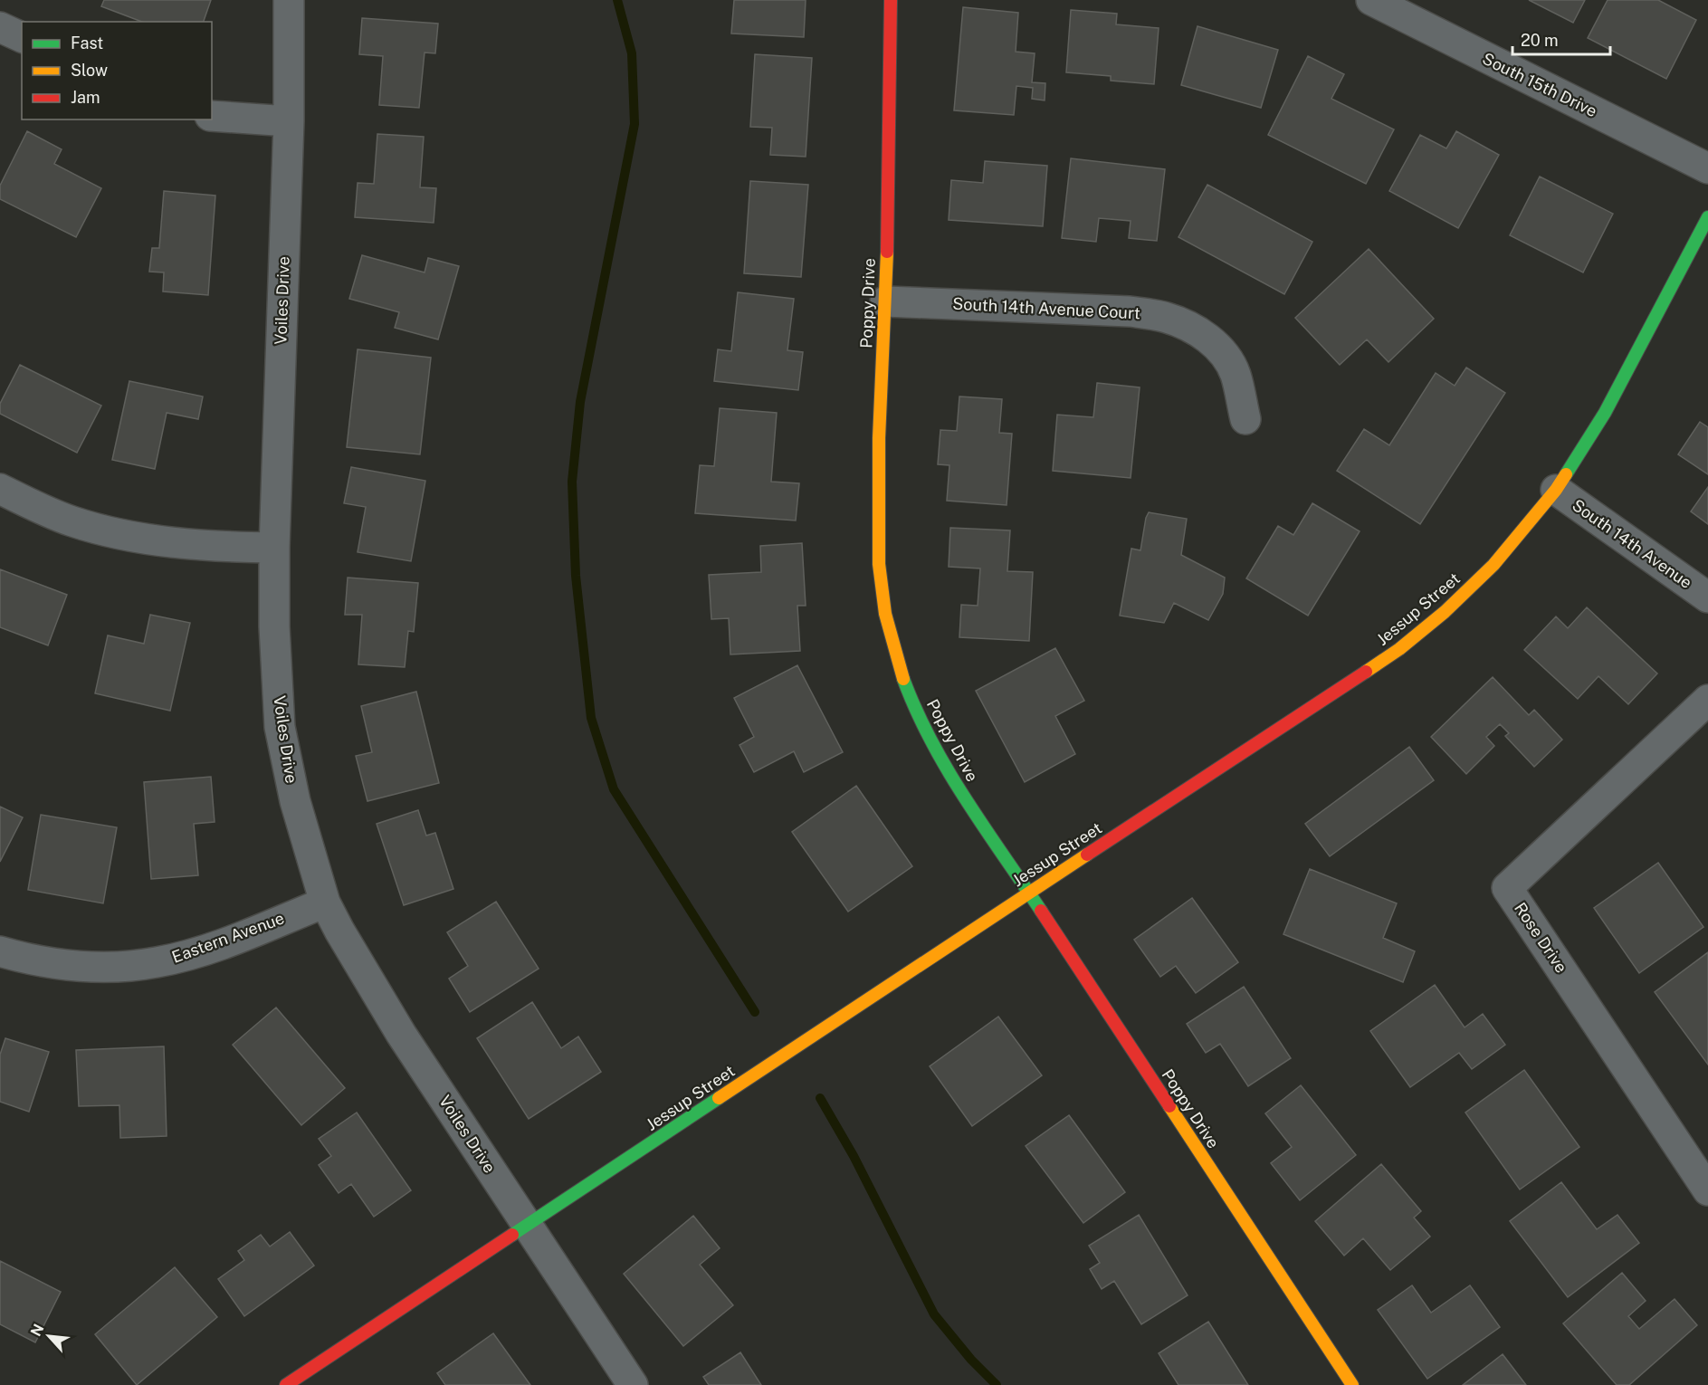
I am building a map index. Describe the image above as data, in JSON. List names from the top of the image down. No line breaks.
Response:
{"streets":{"street":["South 15th Drive","Voiles Drive","Poppy Drive","South 14th Avenue Court","South 14th Avenue","Jessup Street","Eastern Avenue","Rose Drive"]},"crossings":[["Voiles Drive","Jessup Street"],["Voiles Drive","Eastern Avenue"],["Poppy Drive","South 14th Avenue Court"],["Poppy Drive","Jessup Street"],["South 14th Avenue","Jessup Street"]],"legend":["Fast","Slow","Jam"],"scale_bar":"20 m","north":"top left"}
